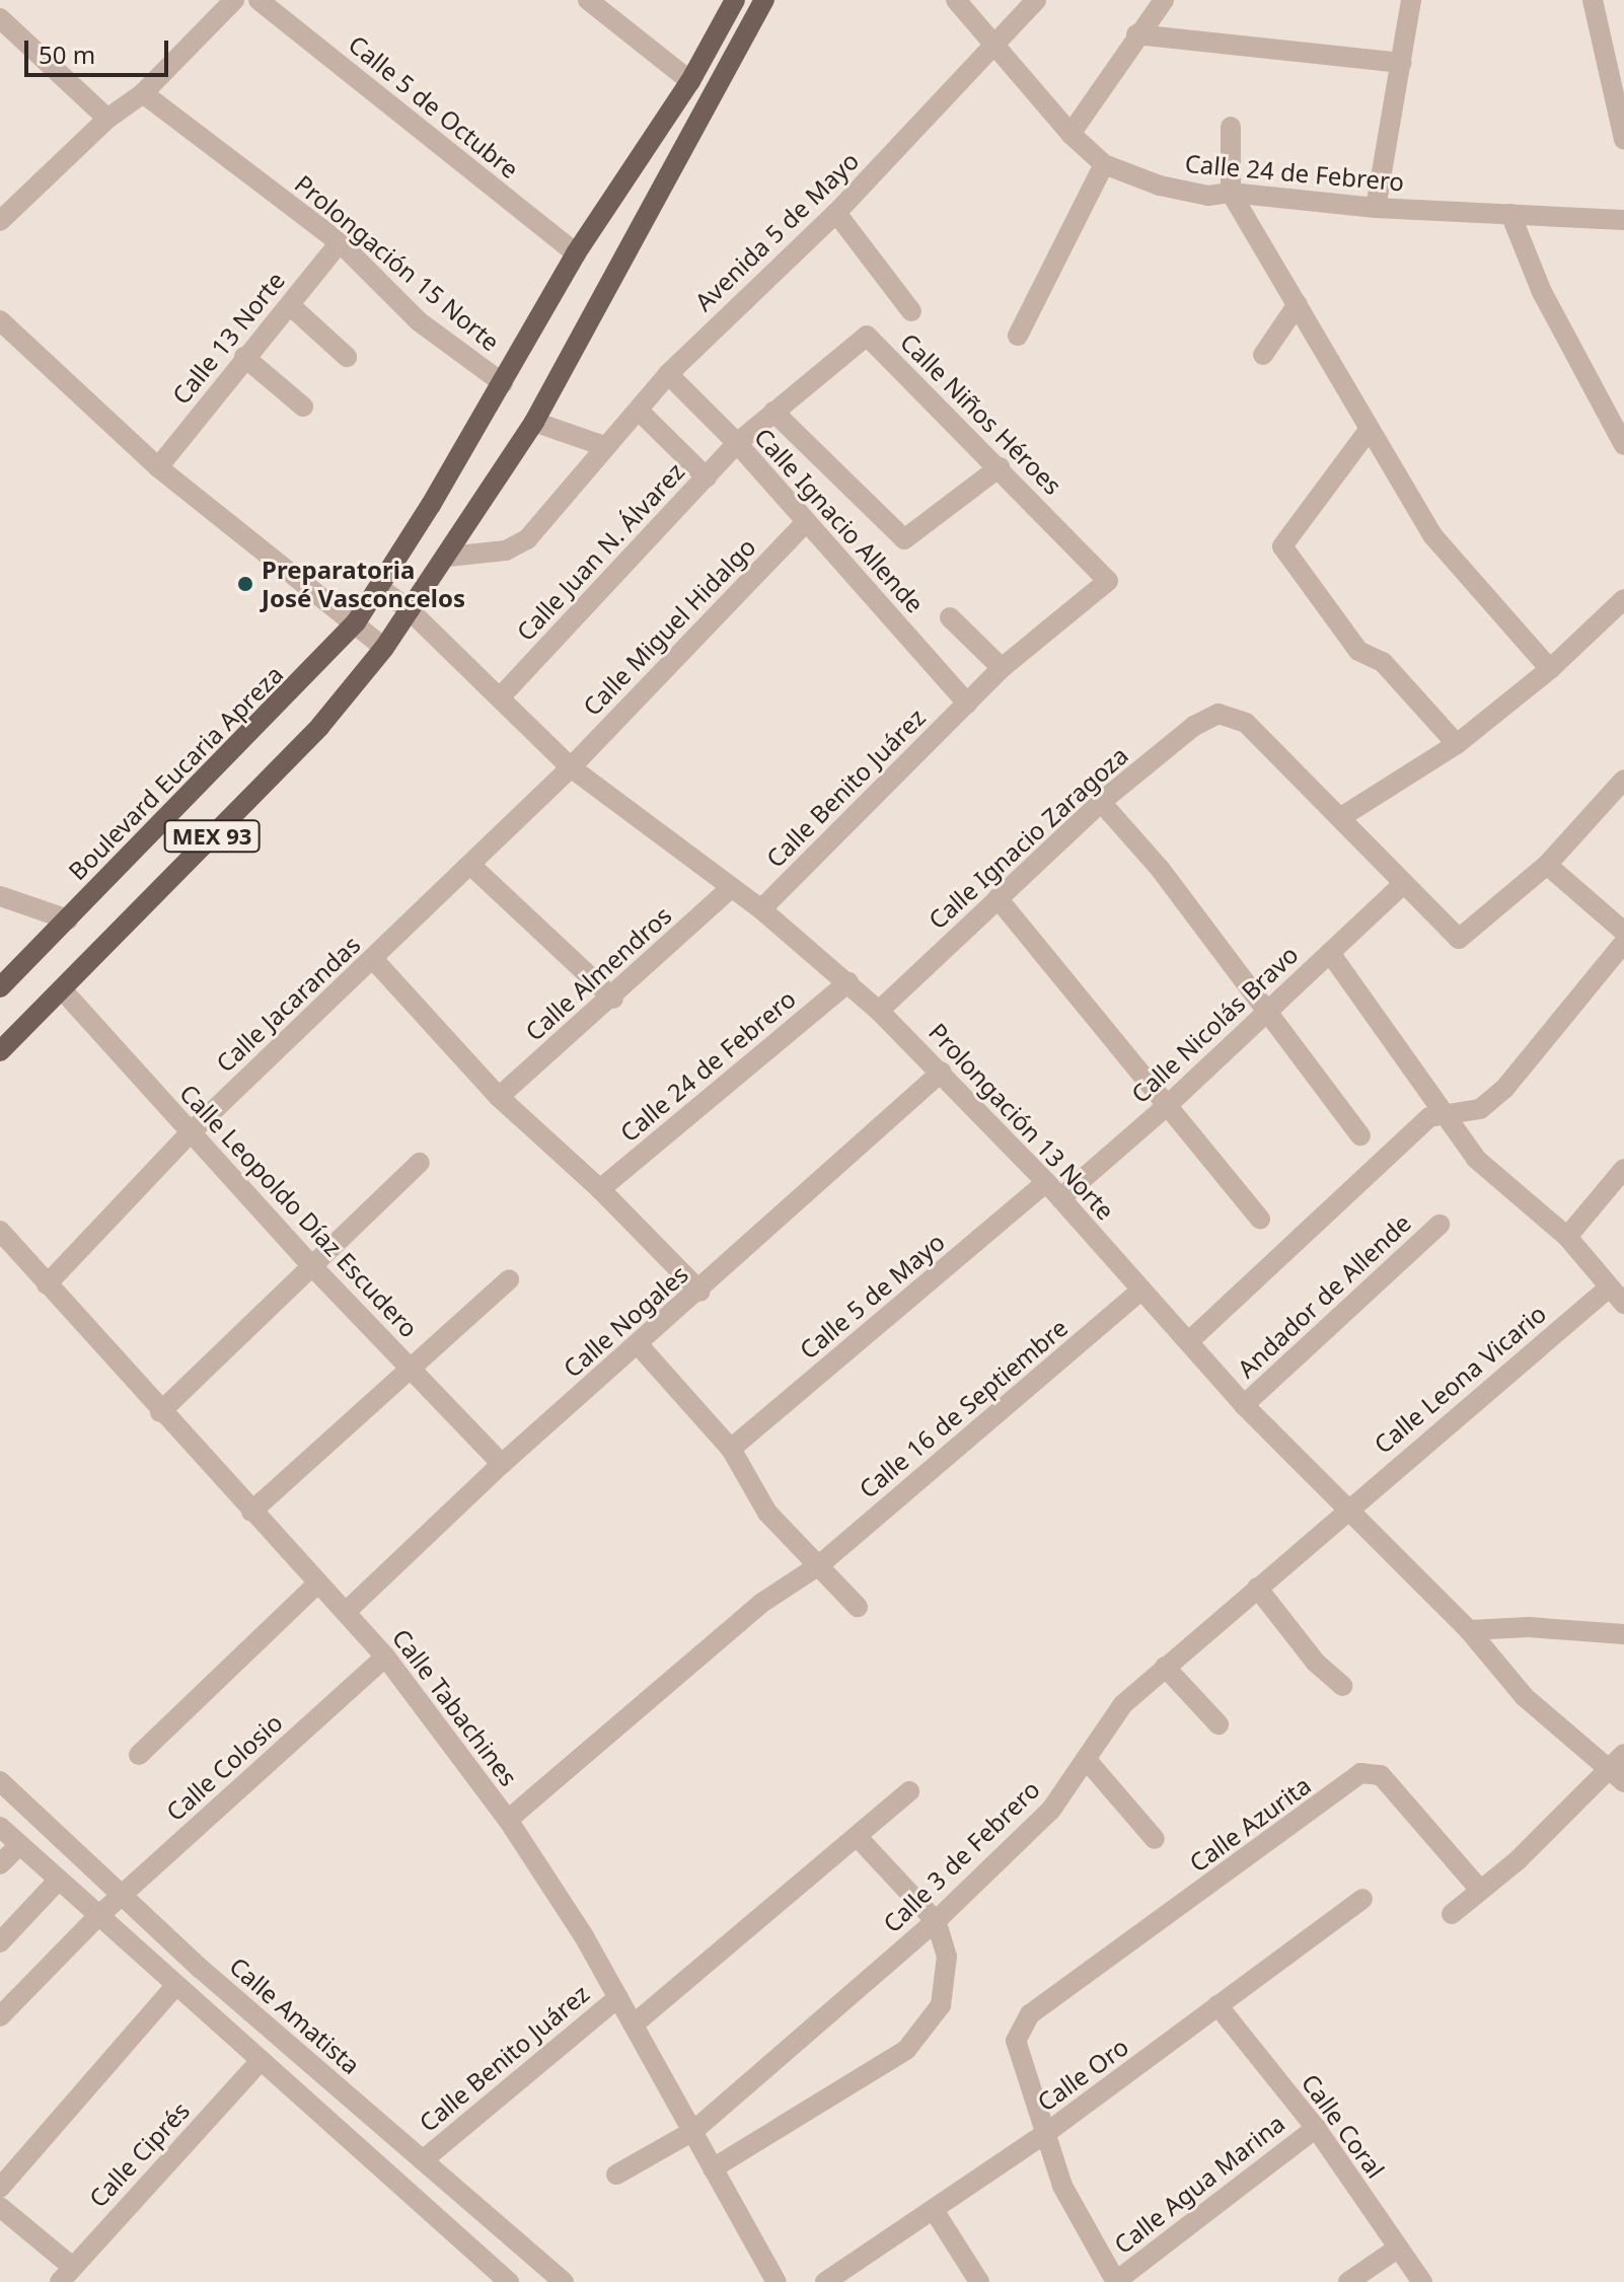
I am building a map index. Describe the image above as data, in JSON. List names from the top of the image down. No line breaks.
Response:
{"streets":{"main road":["Boulevard Eucaria Apreza","MEX 93"],"street":["Calle 5 de Octubre","Calle 24 de Febrero","Avenida 5 de Mayo","Prolongación 15 Norte","Calle 13 Norte","Calle Niños Héroes","Calle Ignacio Allende","Calle Juan N. Álvarez","Calle Miguel Hidalgo","Calle Benito Juárez","Calle Ignacio Zaragoza","Calle Almendros","Calle Jacarandas","Calle Nicolás Bravo","Prolongación 13 Norte","Calle Leopoldo Díaz Escudero","Calle 5 de Mayo","Andador de Allende","Calle Nogales","Calle Leona Vicario","Calle 16 de Septiembre","Calle Tabachines","Calle Colosio","Calle Azurita","Calle 3 de Febrero","Calle Amatista","Calle Oro","Calle Coral","Calle Ciprés","Calle Agua Marina"]},"crossings":[["Calle 5 de Octubre","MEX 93"],["Calle 24 de Febrero","Avenida 5 de Mayo"],["Calle 24 de Febrero","Prolongación 13 Norte"],["Avenida 5 de Mayo","Calle Ignacio Allende"],["Avenida 5 de Mayo","MEX 93"],["Prolongación 15 Norte","Calle 13 Norte"],["Prolongación 15 Norte","MEX 93"],["Calle Niños Héroes","Calle Ignacio Allende"],["Calle Niños Héroes","Calle Juan N. Álvarez"],["Calle Niños Héroes","Calle Benito Juárez"],["Calle Ignacio Allende","Calle Juan N. Álvarez"],["Calle Ignacio Allende","Calle Miguel Hidalgo"],["Calle Ignacio Allende","Calle Benito Juárez"],["Calle Juan N. Álvarez","Prolongación 13 Norte"],["Calle Miguel Hidalgo","Calle Jacarandas"],["Calle Miguel Hidalgo","Prolongación 13 Norte"],["Boulevard Eucaria Apreza","MEX 93"],["Boulevard Eucaria Apreza","Prolongación 13 Norte"],["Calle Benito Juárez","Prolongación 13 Norte"],["Calle Benito Juárez","Calle Tabachines"],["Calle Benito Juárez","Calle Amatista"],["MEX 93","Prolongación 13 Norte"],["MEX 93","Calle Leopoldo Díaz Escudero"],["Calle Ignacio Zaragoza","Prolongación 13 Norte"],["Calle Almendros","Prolongación 13 Norte"],["Calle Jacarandas","Prolongación 13 Norte"],["Calle Jacarandas","Calle Leopoldo Díaz Escudero"],["Calle Jacarandas","Calle Tabachines"],["Calle Nicolás Bravo","Prolongación 13 Norte"],["Calle Nicolás Bravo","Calle 5 de Mayo"],["Prolongación 13 Norte","Calle 5 de Mayo"],["Prolongación 13 Norte","Andador de Allende"],["Prolongación 13 Norte","Calle Nogales"],["Prolongación 13 Norte","Calle Leona Vicario"],["Prolongación 13 Norte","Calle 16 de Septiembre"],["Prolongación 13 Norte","Calle 3 de Febrero"],["Calle Leopoldo Díaz Escudero","Calle Nogales"],["Calle Nogales","Calle Tabachines"],["Calle Leona Vicario","Calle 3 de Febrero"],["Calle 16 de Septiembre","Calle Tabachines"],["Calle Tabachines","Calle Colosio"],["Calle Tabachines","Calle 3 de Febrero"],["Calle Colosio","Calle Amatista"],["Calle Azurita","Calle Oro"],["Calle Oro","Calle Coral"],["Calle Coral","Calle Agua Marina"]],"places":["Preparatoria José Vasconcelos"],"scale_bar":"50 m"}
